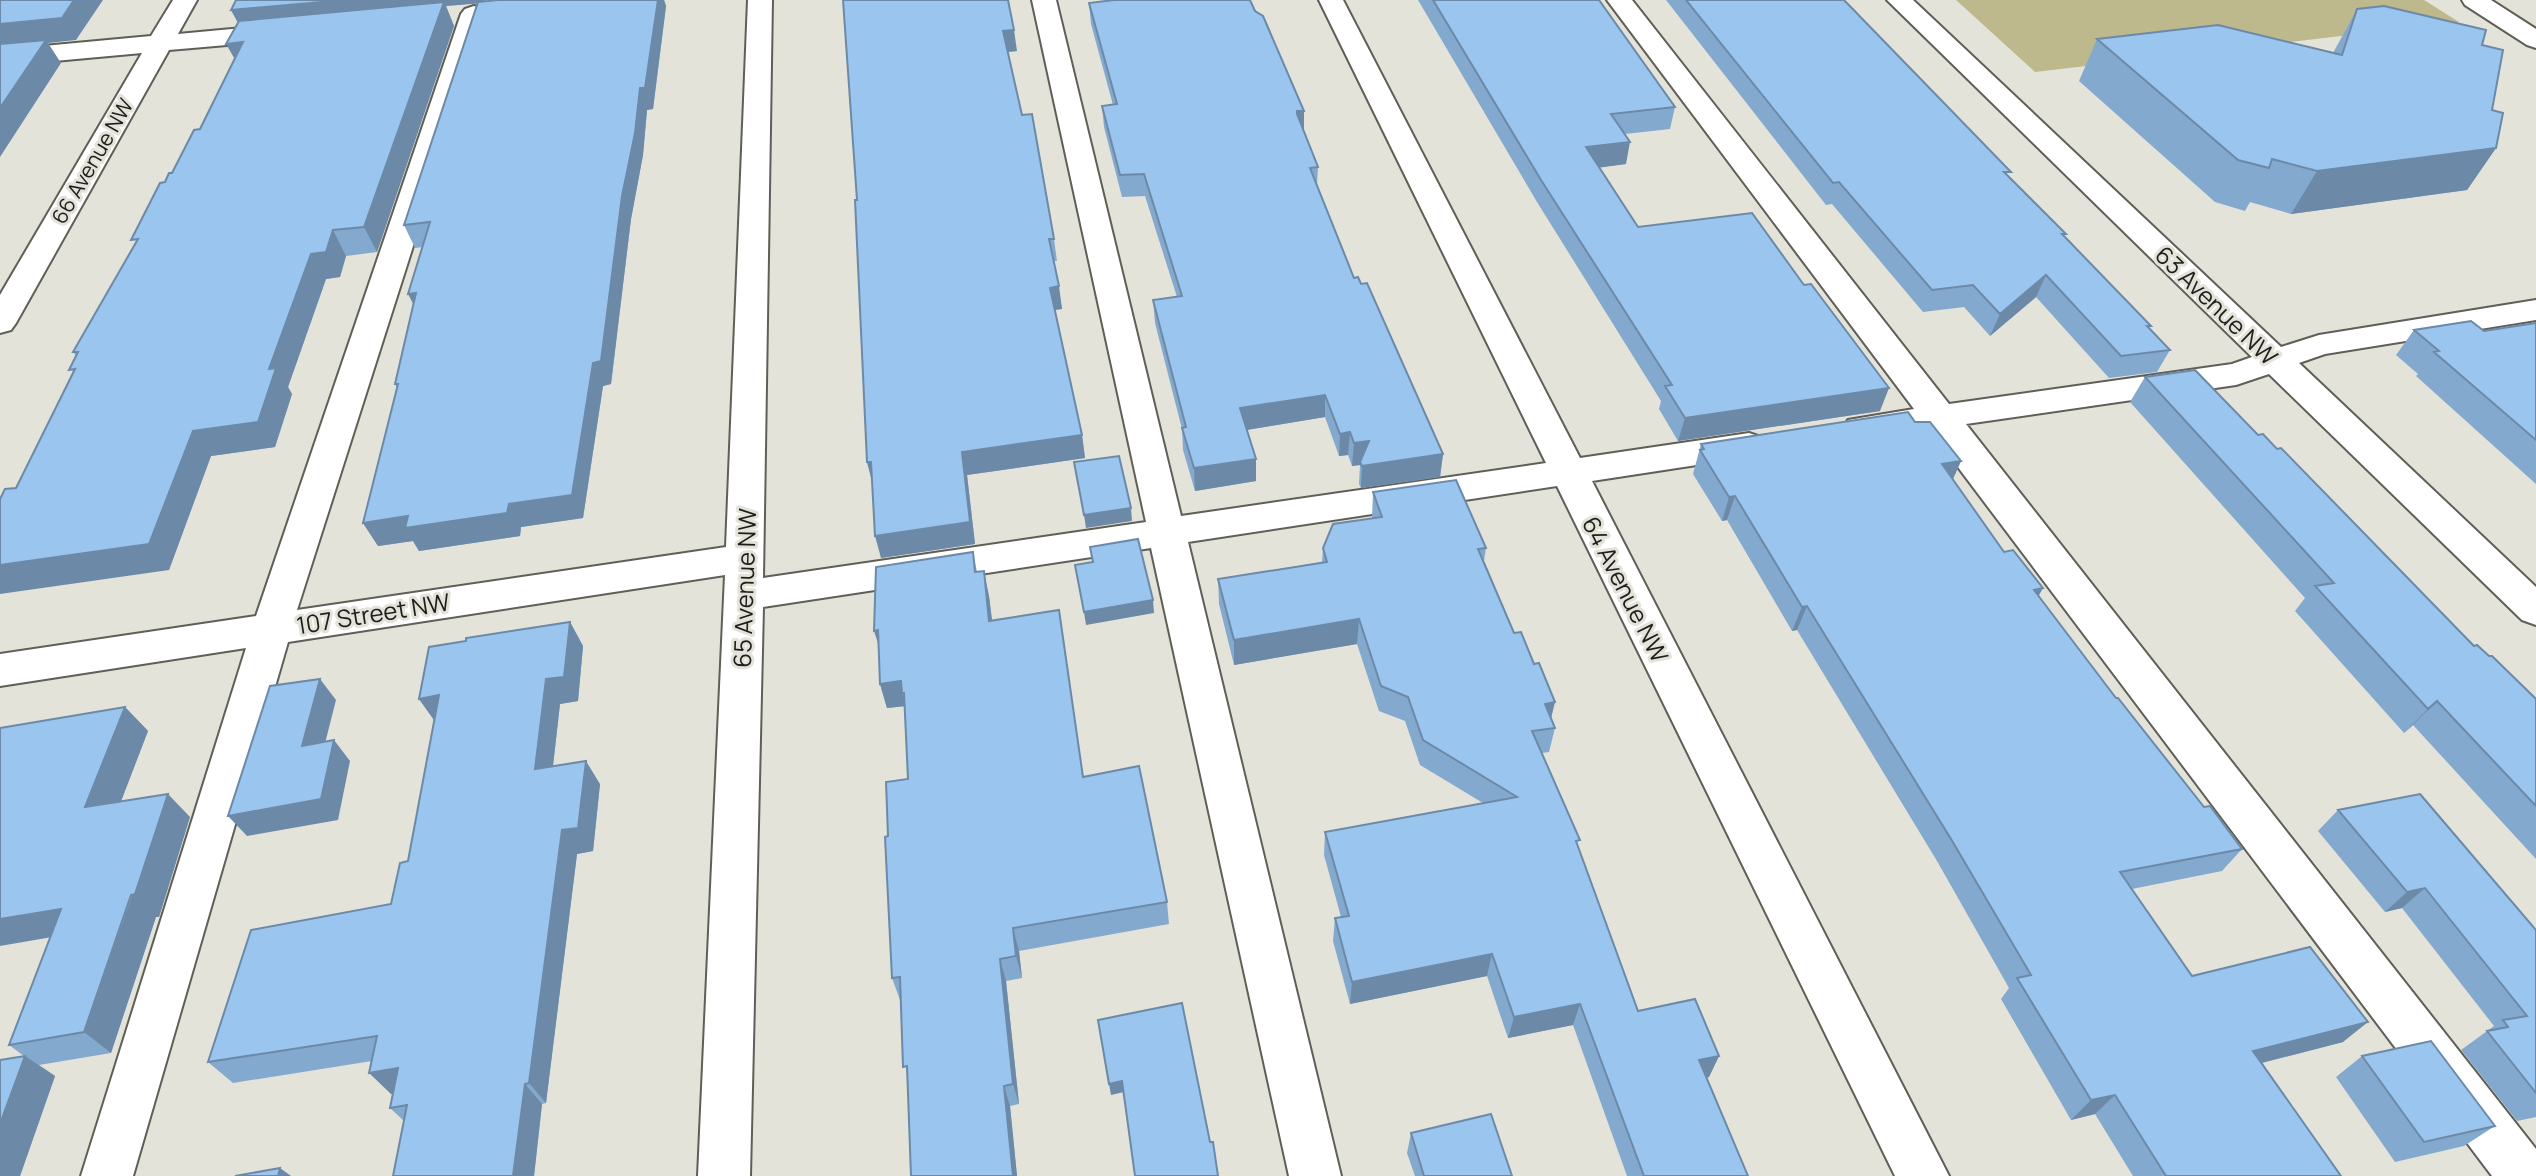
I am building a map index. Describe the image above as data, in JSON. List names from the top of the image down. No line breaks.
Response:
{"streets":{"street":["66 Avenue NW","63 Avenue NW","65 Avenue NW","64 Avenue NW","107 Street NW"]},"crossings":[["65 Avenue NW","107 Street NW"],["64 Avenue NW","107 Street NW"]]}
